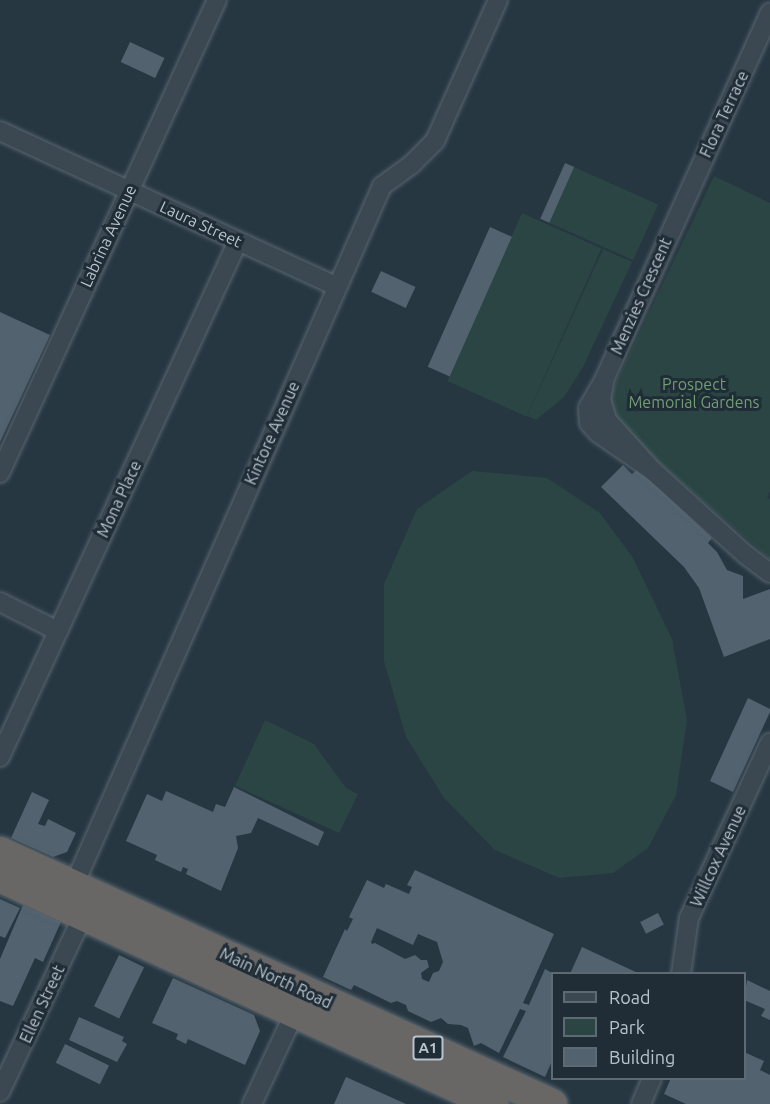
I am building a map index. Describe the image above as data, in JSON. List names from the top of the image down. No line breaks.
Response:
{"streets":{"highway":["Main North Road","A1"],"street":["Flora Terrace","Laura Street","Labrina Avenue","Menzies Crescent","Kintore Avenue","Mona Place","Willcox Avenue","Ellen Street"]},"crossings":[["Flora Terrace","Menzies Crescent"],["Laura Street","Labrina Avenue"],["Laura Street","Kintore Avenue"],["Laura Street","Mona Place"],["Kintore Avenue","Main North Road"],["Main North Road","Ellen Street"]],"parks":["Prospect Memorial Gardens"],"legend":["Road","Park","Building"]}
